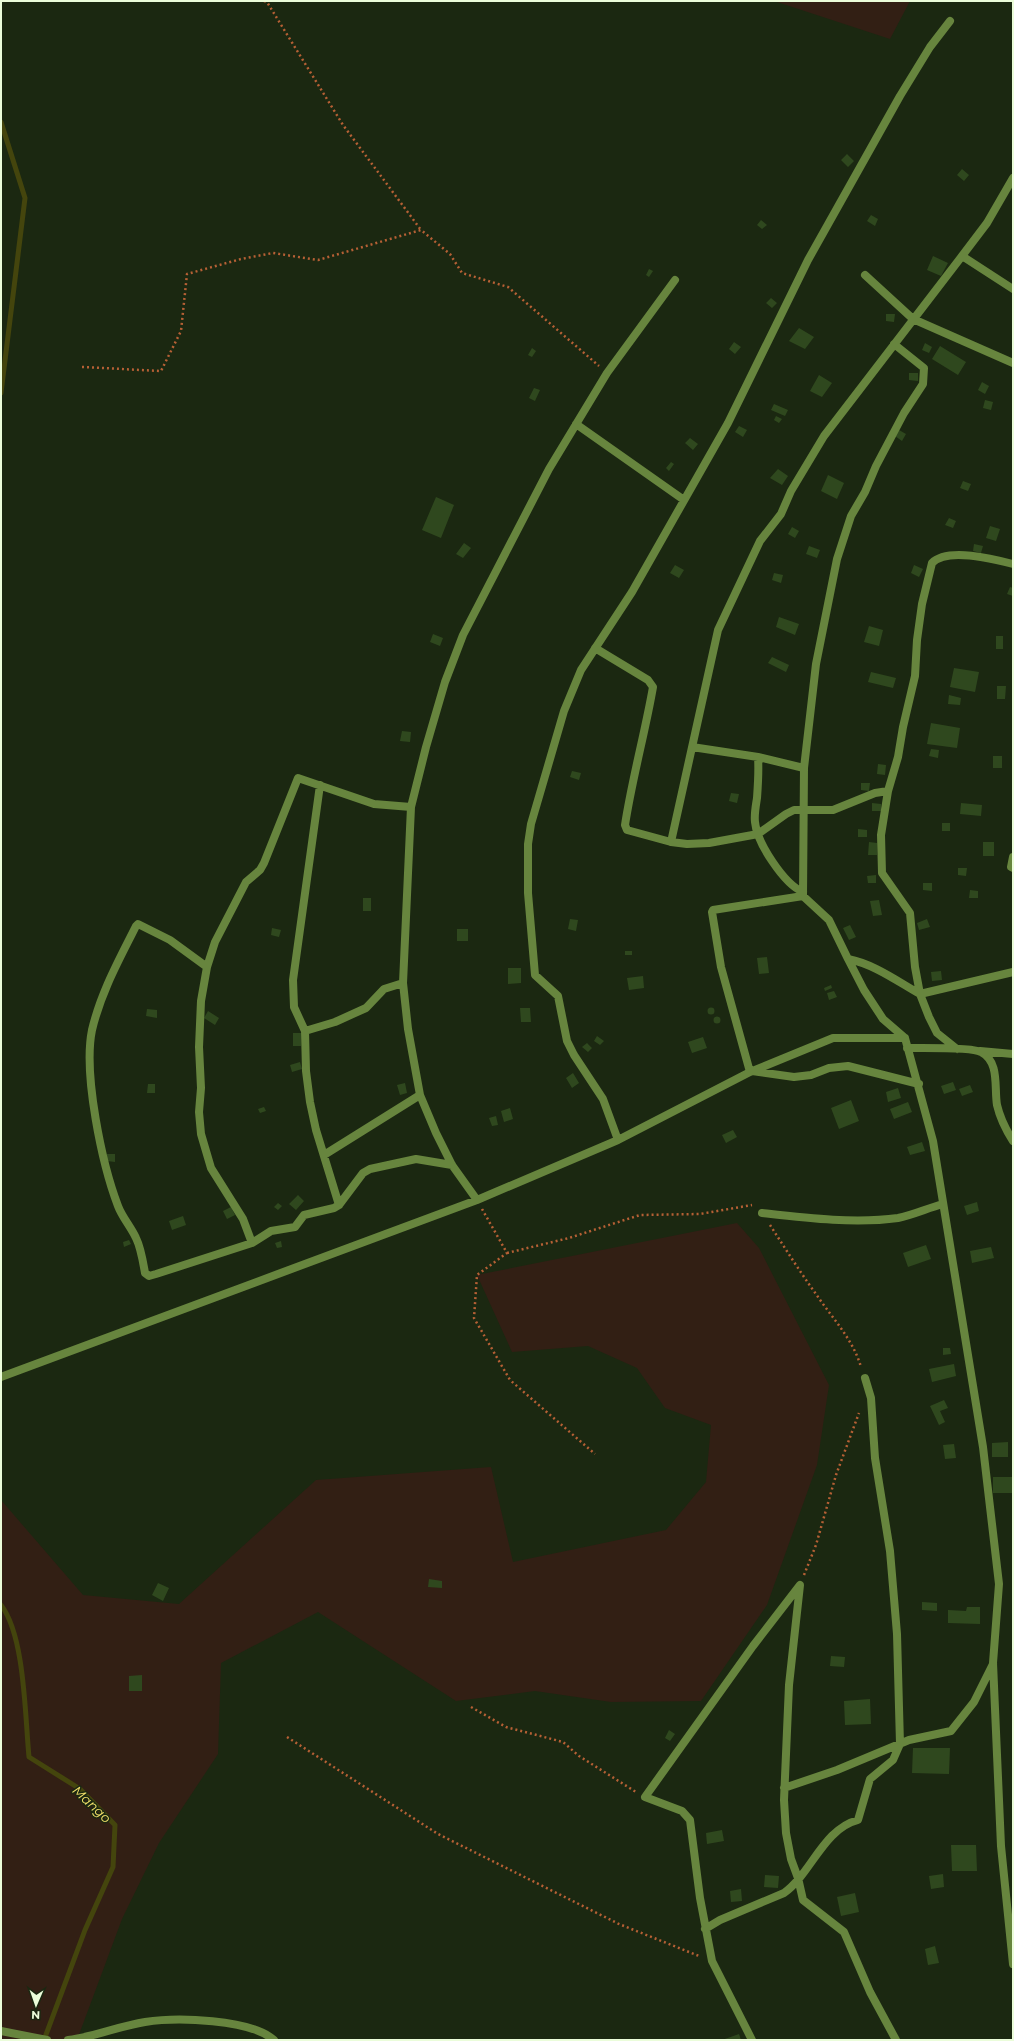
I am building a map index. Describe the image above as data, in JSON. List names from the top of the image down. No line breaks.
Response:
{"water":["Mango"],"north":"bottom"}
